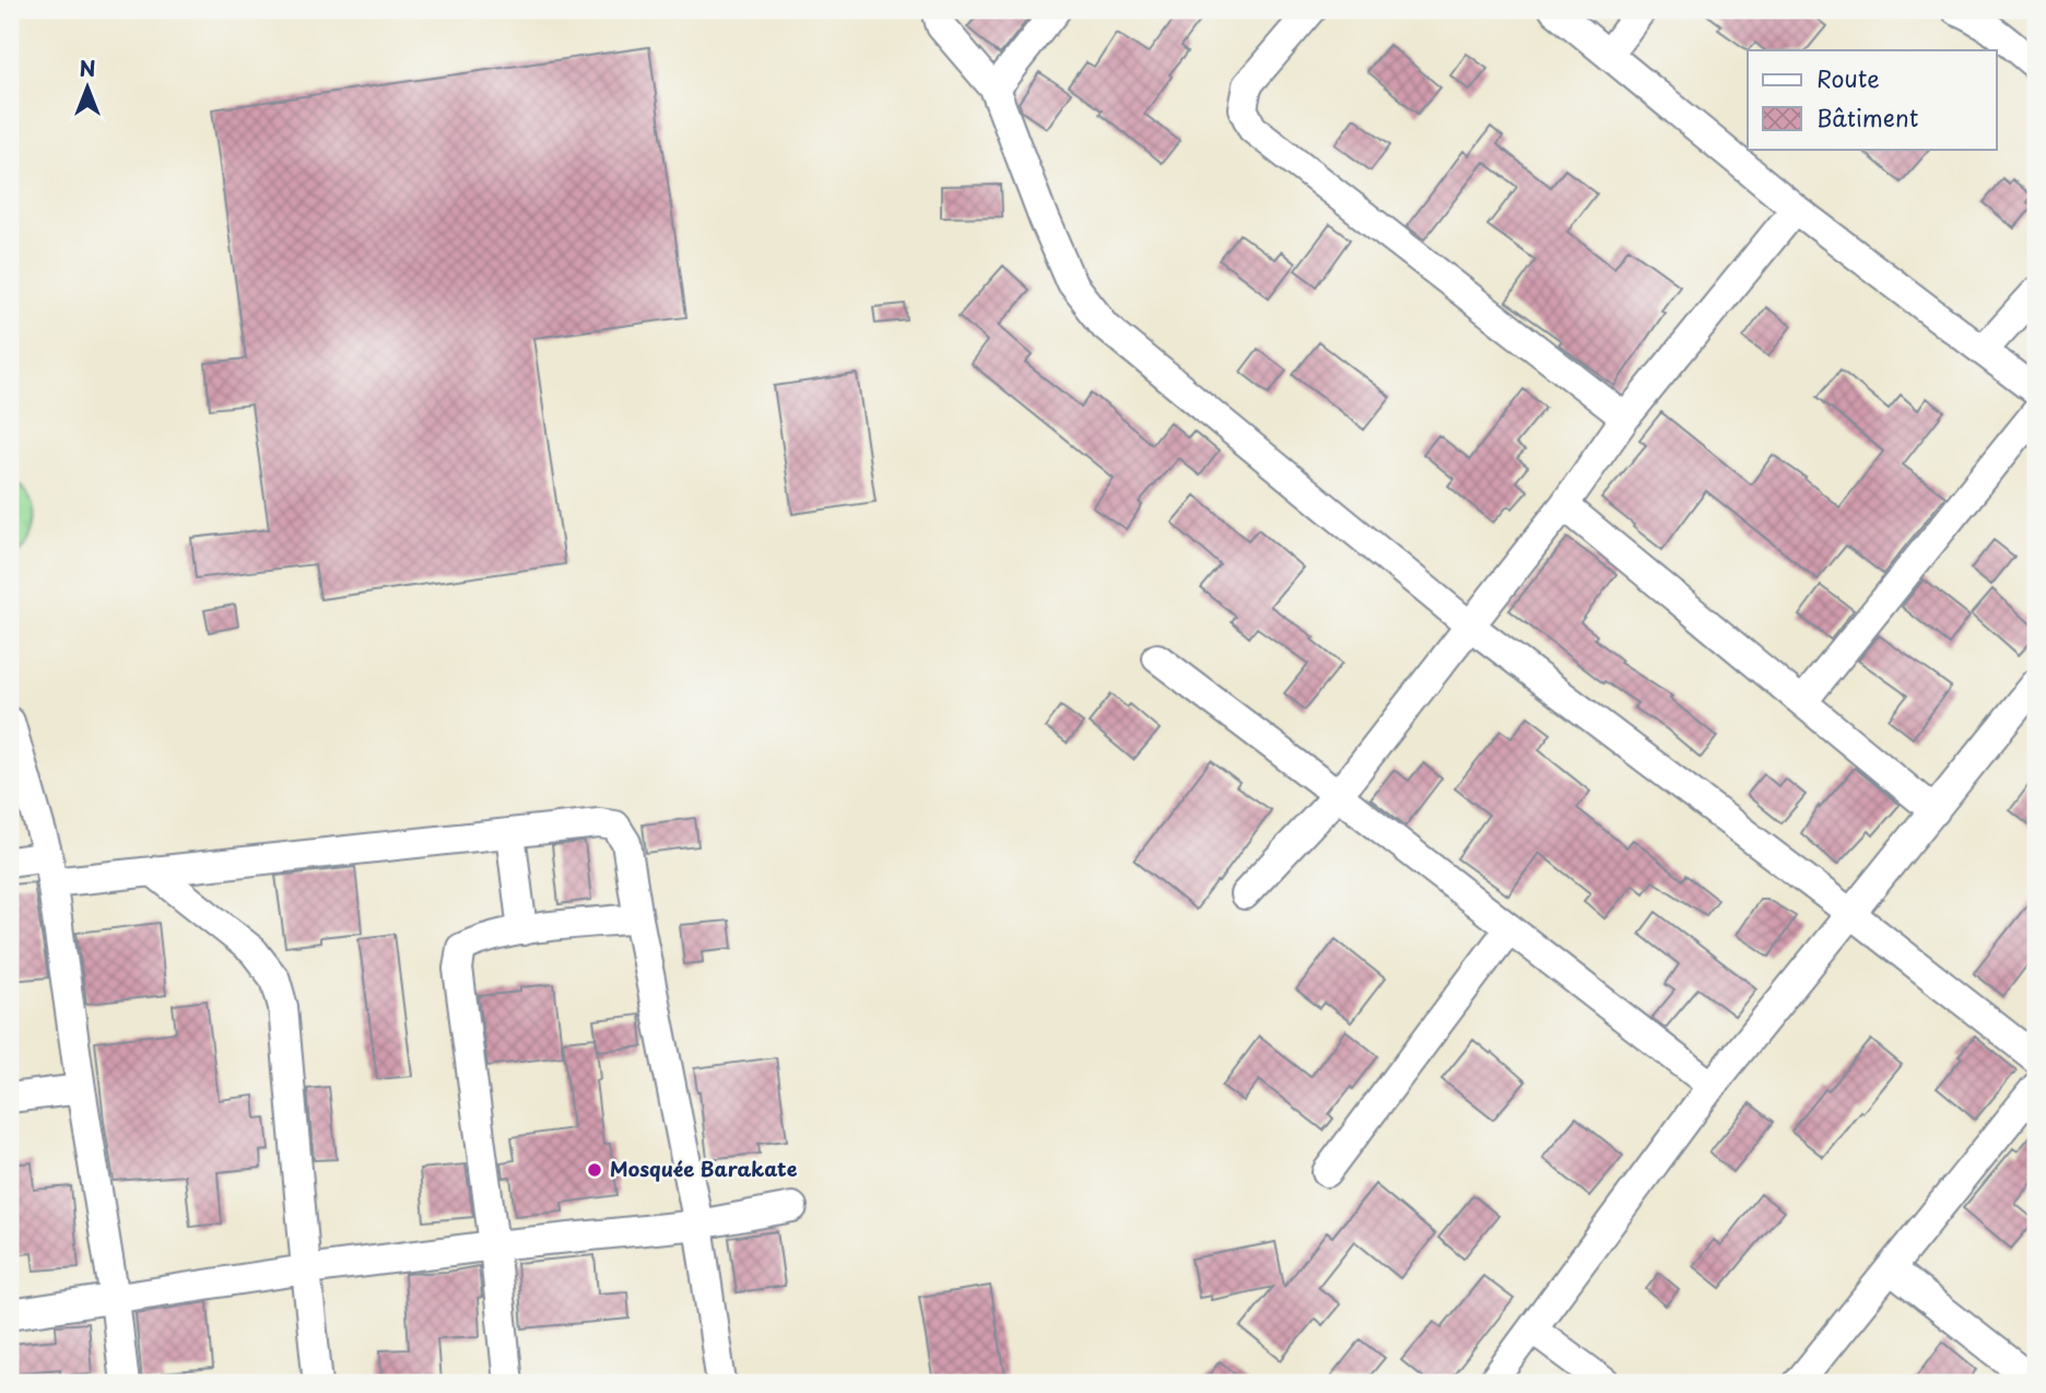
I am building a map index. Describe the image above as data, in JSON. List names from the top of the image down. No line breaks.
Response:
{"places":["Mosquée Barakate"],"legend":["Route","Bâtiment"],"north":"top"}
